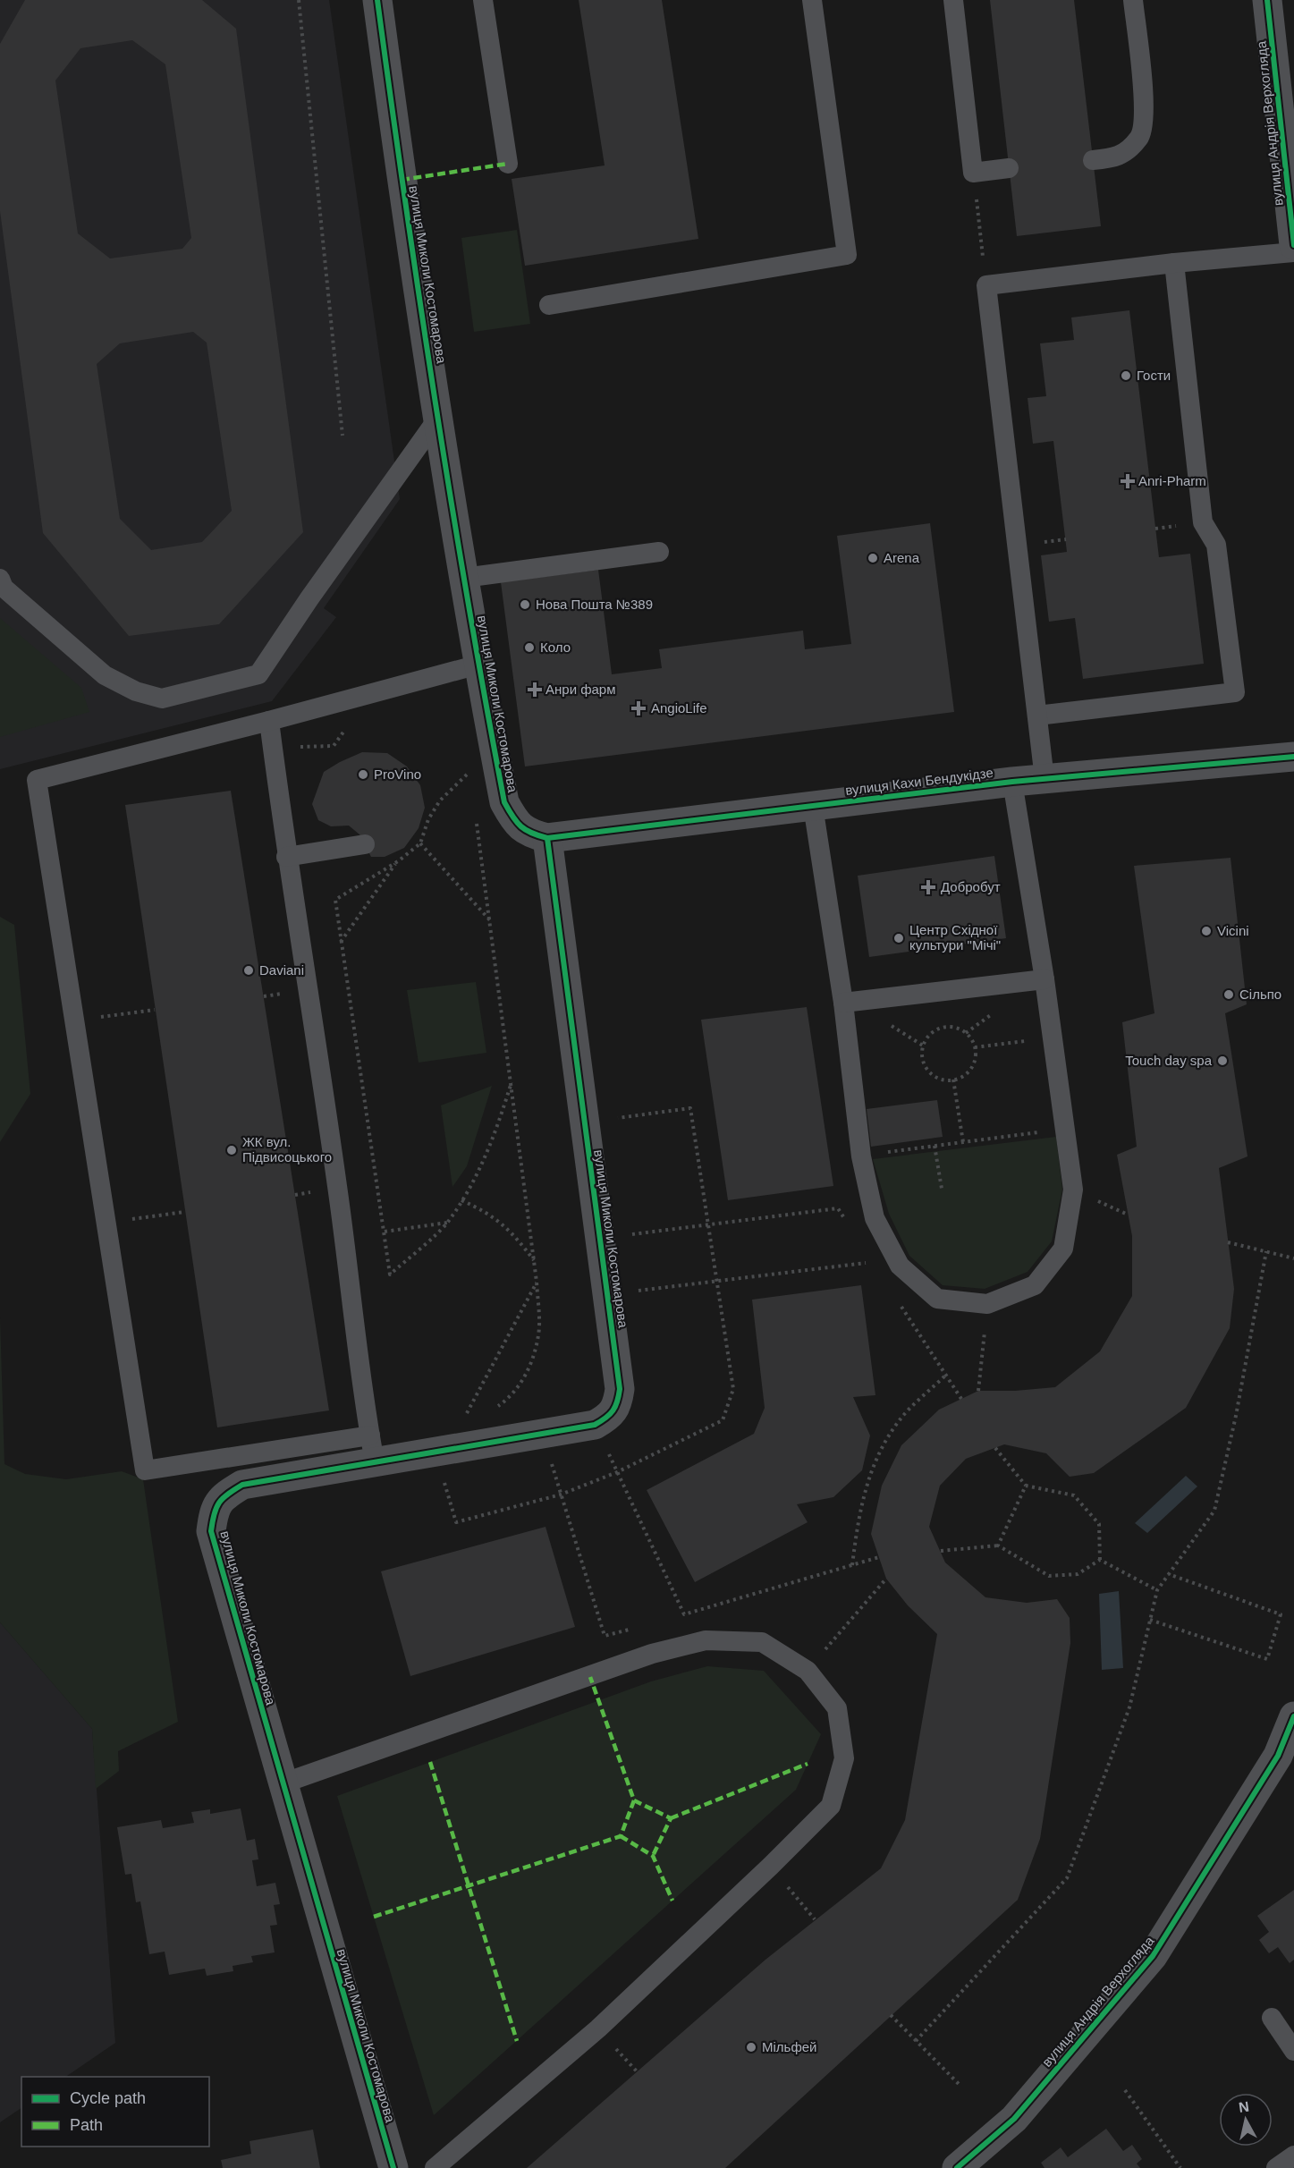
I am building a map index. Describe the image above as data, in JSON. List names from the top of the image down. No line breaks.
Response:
{"streets":{"street":["вулиця Андрія Верхогляда","вулиця Миколи Костомарова","вулиця Кахи Бендукідзе"]},"crossings":[["вулиця Миколи Костомарова","вулиця Кахи Бендукідзе"]],"places":{"other":["Гости","Arena","Нова Пошта №389","Коло","ProVino","Vicini","Центр Східної культури \"Мічі\"","Daviani","Сільпо","Touch day spa","ЖК вул. Підвисоцького","Мільфей"],"health":["Anri-Pharm","Анри фарм","AngioLife","Добробут"]},"legend":["Cycle path","Path"],"north":"top"}
